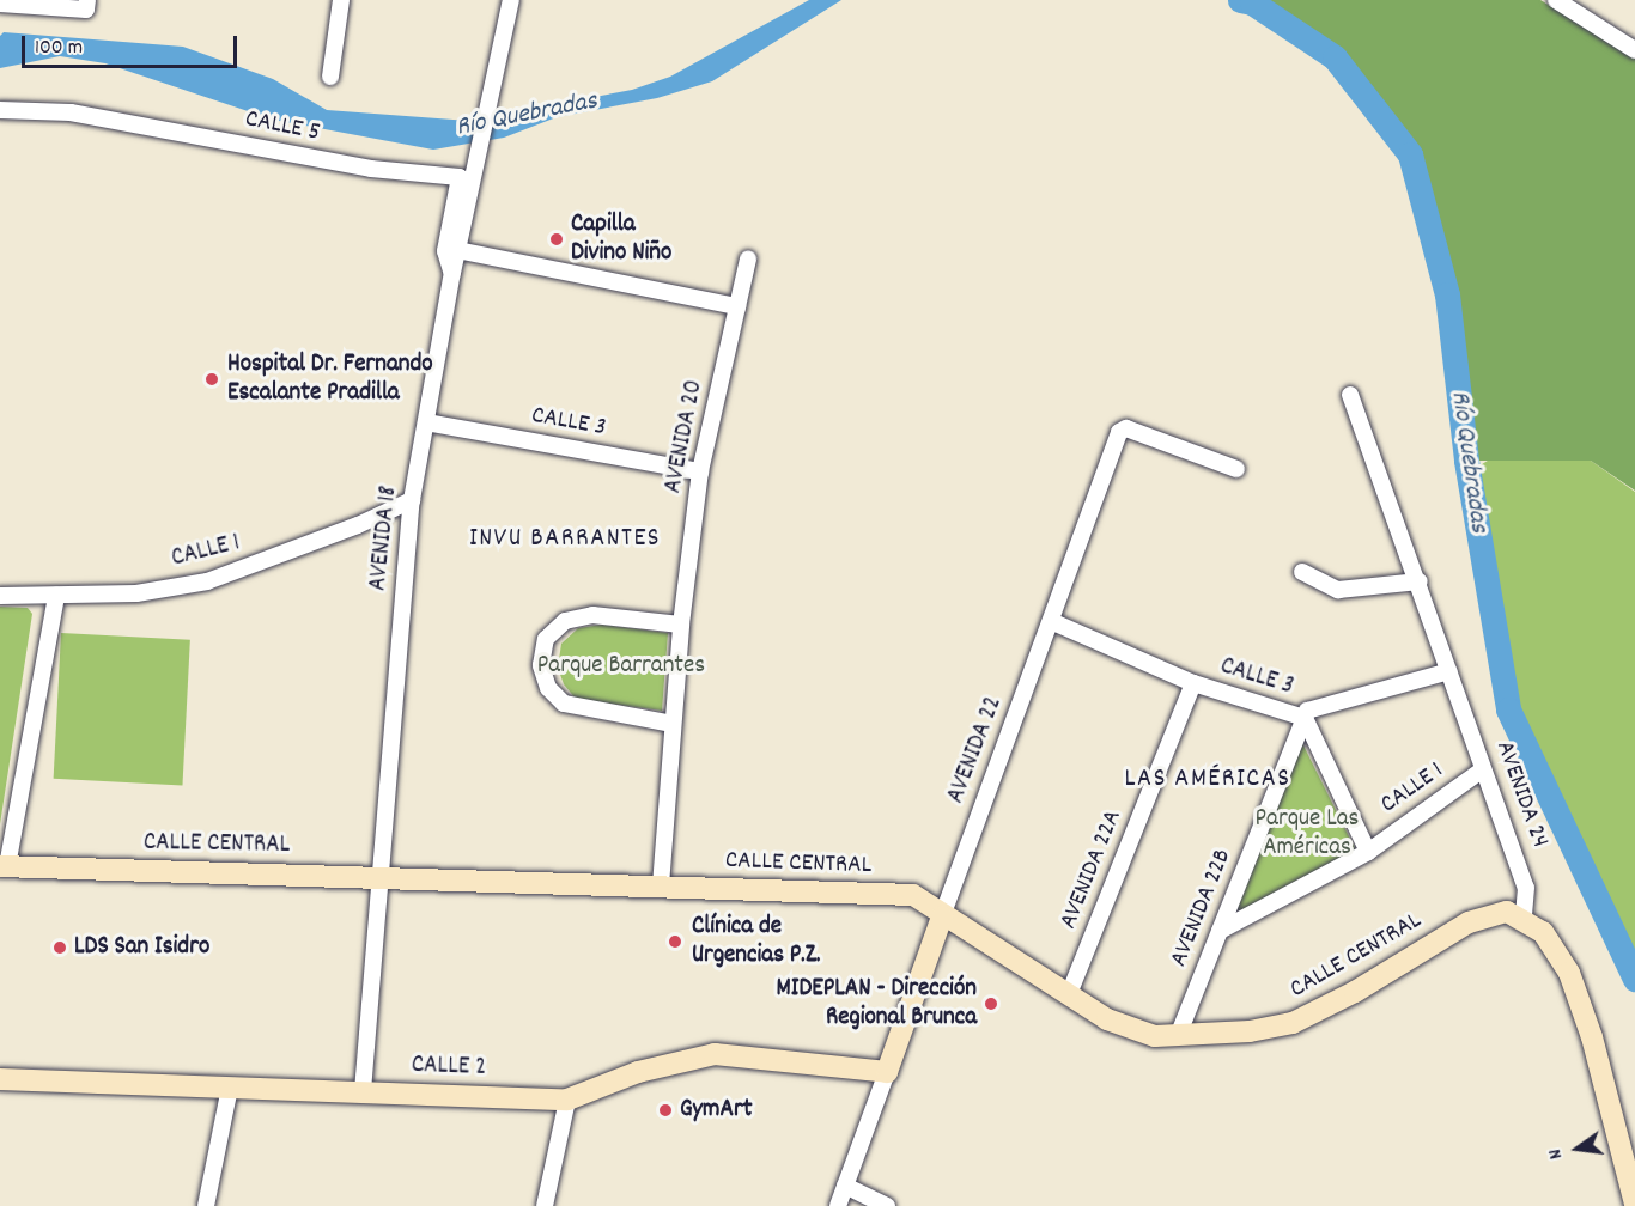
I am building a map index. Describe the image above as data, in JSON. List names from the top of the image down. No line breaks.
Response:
{"streets":{"main road":["AVENIDA 22","CALLE CENTRAL","CALLE 2"],"street":["CALLE 5","CALLE 3","AVENIDA 20","AVENIDA 18","CALLE 1","AVENIDA 24","AVENIDA 22A","AVENIDA 22B"]},"crossings":[["CALLE 5","AVENIDA 18"],["CALLE 3","AVENIDA 20"],["CALLE 3","AVENIDA 18"],["CALLE 3","AVENIDA 22"],["CALLE 3","AVENIDA 24"],["CALLE 3","AVENIDA 22A"],["CALLE 3","AVENIDA 22B"],["AVENIDA 20","CALLE CENTRAL"],["AVENIDA 18","CALLE 1"],["AVENIDA 18","CALLE CENTRAL"],["AVENIDA 18","CALLE 2"],["CALLE 1","AVENIDA 24"],["CALLE 1","AVENIDA 22B"],["AVENIDA 22","CALLE CENTRAL"],["AVENIDA 22","CALLE 2"],["AVENIDA 24","CALLE CENTRAL"],["CALLE CENTRAL","AVENIDA 22A"],["CALLE CENTRAL","AVENIDA 22B"]],"districts":["INVU BARRANTES","LAS AMÉRICAS"],"water":["Río Quebradas"],"parks":["Parque Barrantes","Parque Las Américas"],"places":["Capilla Divino Niño","Hospital Dr. Fernando Escalante Pradilla","Clínica de Urgencias P.Z.","LDS San Isidro","MIDEPLAN - Dirección Regional Brunca","GymArt"],"scale_bar":"100 m","north":"left"}
